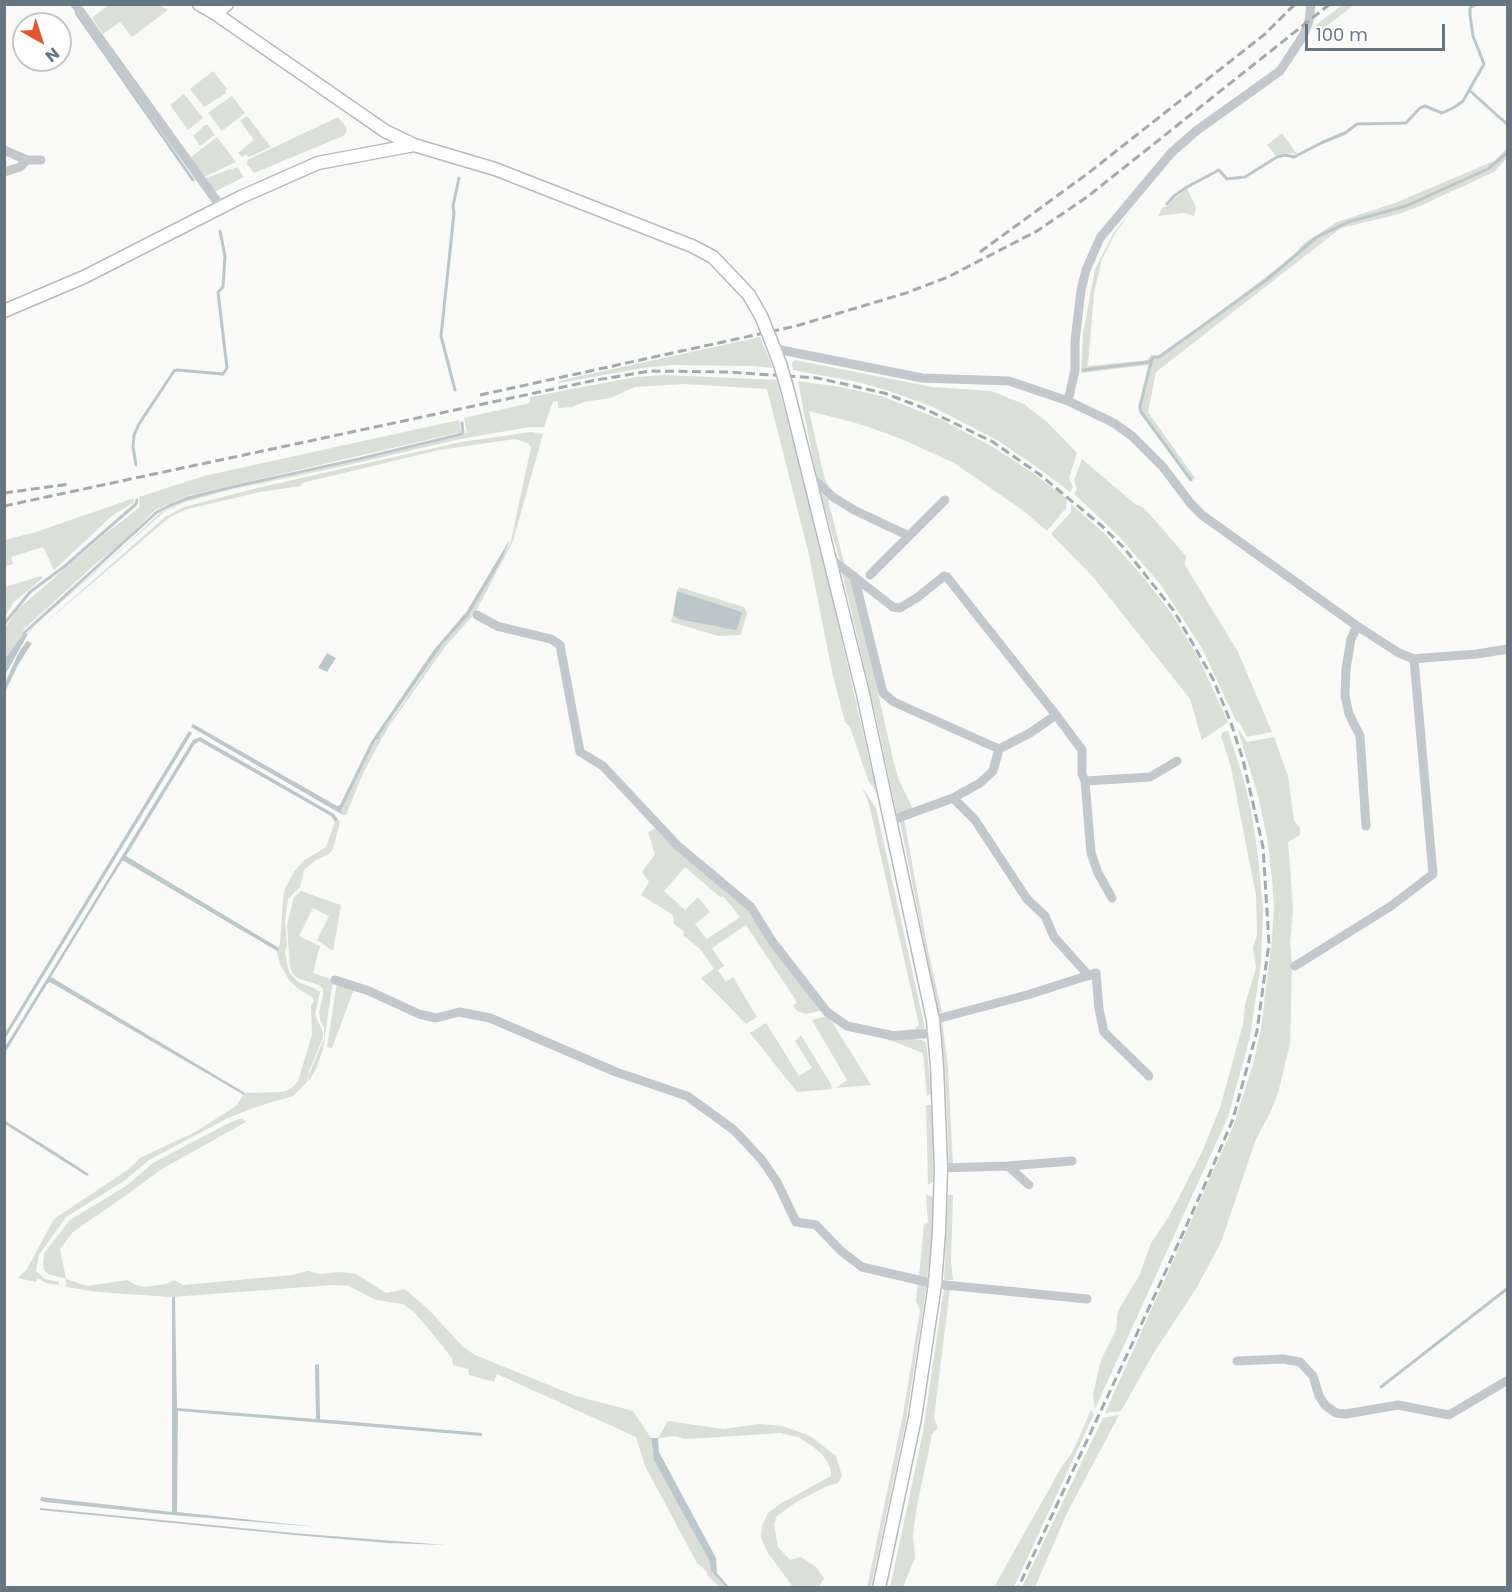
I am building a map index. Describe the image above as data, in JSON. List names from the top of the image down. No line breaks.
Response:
{"scale_bar":"100 m","north":"bottom right"}
